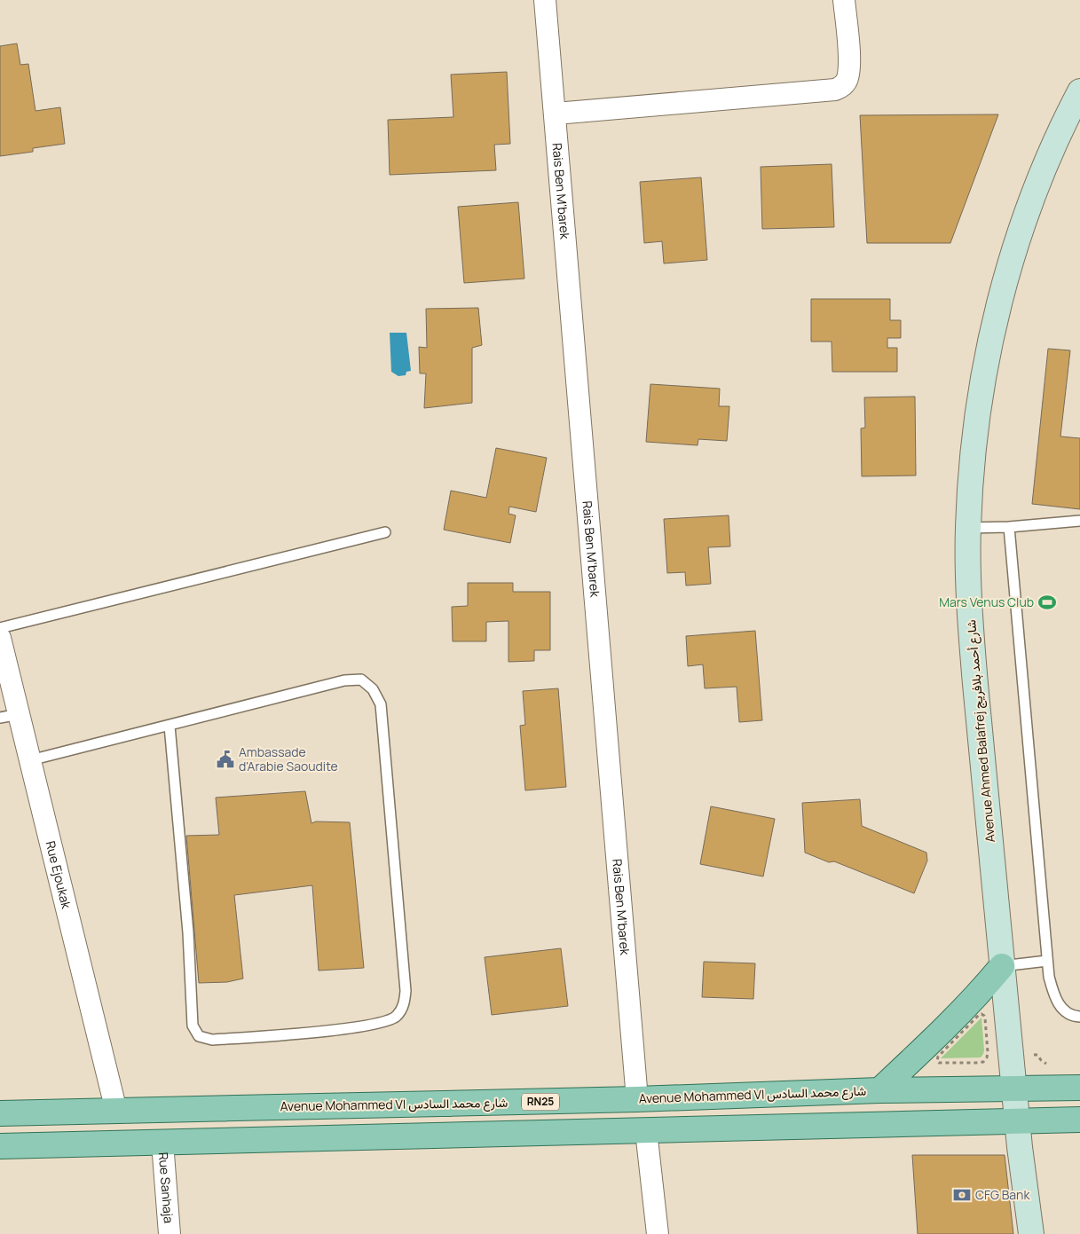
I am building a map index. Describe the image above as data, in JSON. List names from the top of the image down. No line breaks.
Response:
{"streets":{"main road":["Avenue Ahmed Balafrej شارع أحمد بلافريج","Avenue Mohammed VI شارع محمد السادس","RN25"],"street":["Rais Ben M’barek","Rue Ejoukak","Rue Sanhaja"]},"crossings":[["Rais Ben M’barek","Avenue Mohammed VI شارع محمد السادس"],["Avenue Ahmed Balafrej شارع أحمد بلافريج","Avenue Mohammed VI شارع محمد السادس"],["Rue Ejoukak","Avenue Mohammed VI شارع محمد السادس"]],"places":{"sports":["Mars Venus Club"],"public building":["Ambassade d'Arabie Saoudite"],"bank":["CFG Bank"]}}
